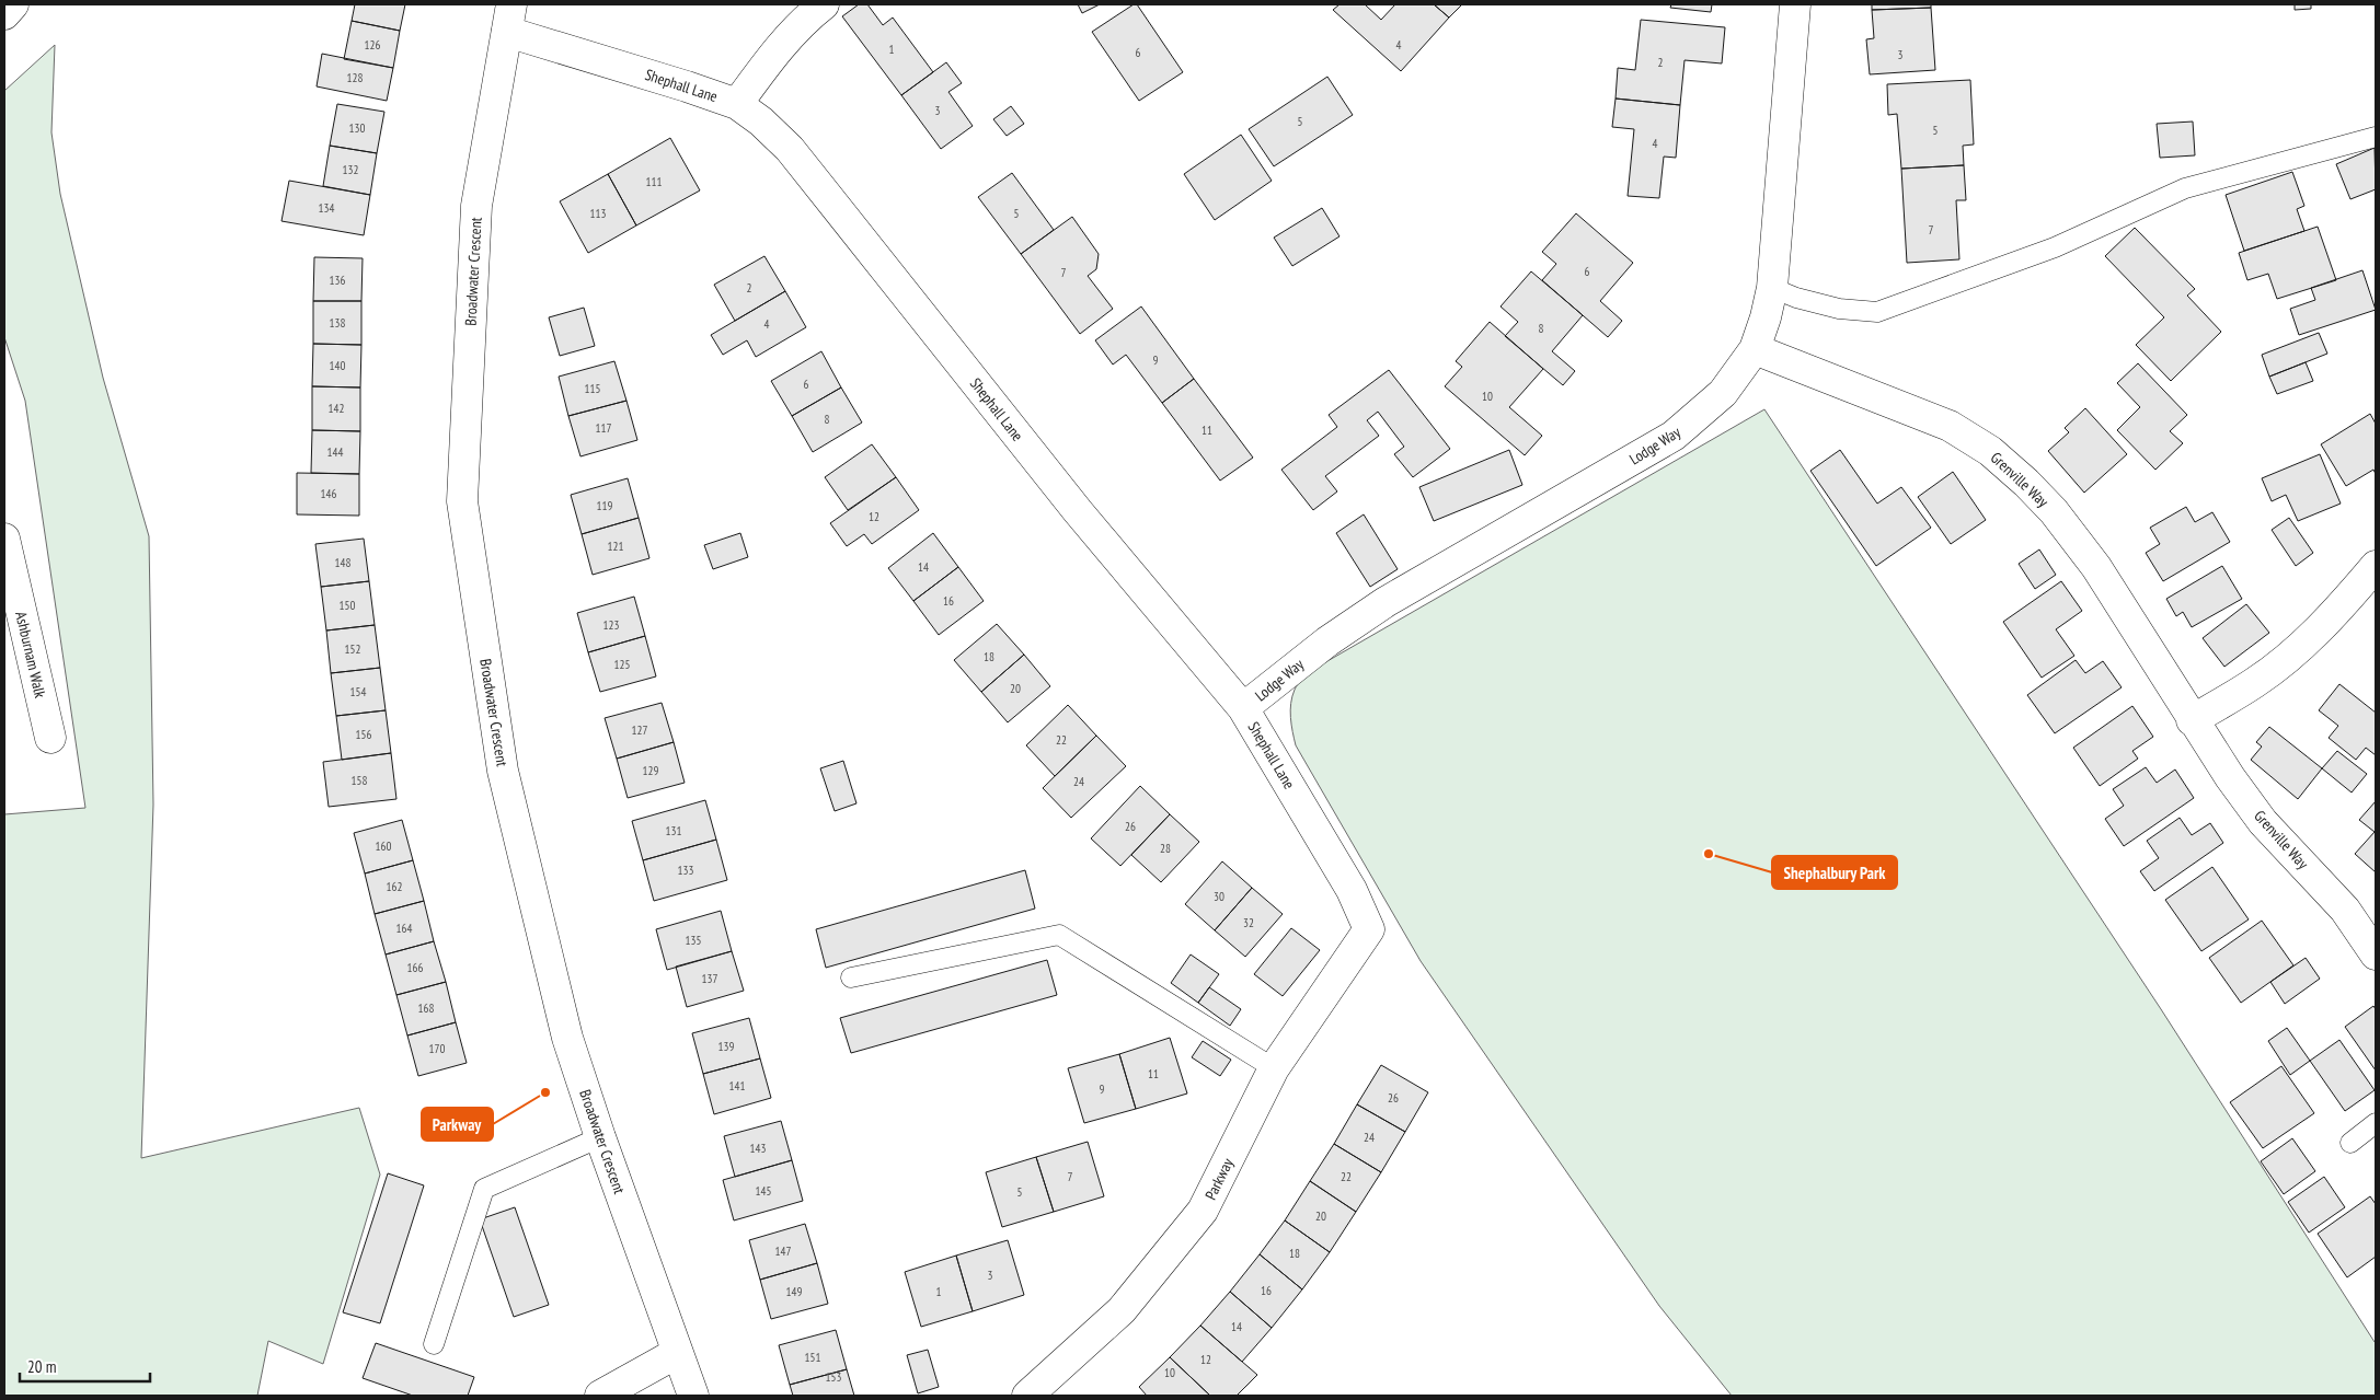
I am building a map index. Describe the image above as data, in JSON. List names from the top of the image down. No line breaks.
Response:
{"streets":{"street":["Shephall Lane","Broadwater Crescent","Lodge Way","Grenville Way","Ashburnam Walk","Parkway"]},"crossings":[["Shephall Lane","Broadwater Crescent"],["Shephall Lane","Lodge Way"],["Shephall Lane","Parkway"],["Lodge Way","Grenville Way"]],"places":["Shephalbury Park","Parkway"],"house_numbers":["126","4","1","6","3","2","128","3","5","130","5","4","132","111","134","113","5","7","6","7","136","2","138","4","8","9","140","6","115","10","142","8","117","11","144","146","119","12","121","148","14","16","150","123","152","18","125","20","154","127","156","22","129","158","24","26","131","160","28","133","162","30","32","164","135","166","137","168","139","170","11","141","9","26","24","143","7","22","145","5","20","147","18","3","16","149","1","14","151","12","10","153"],"scale_bar":"20 m"}
